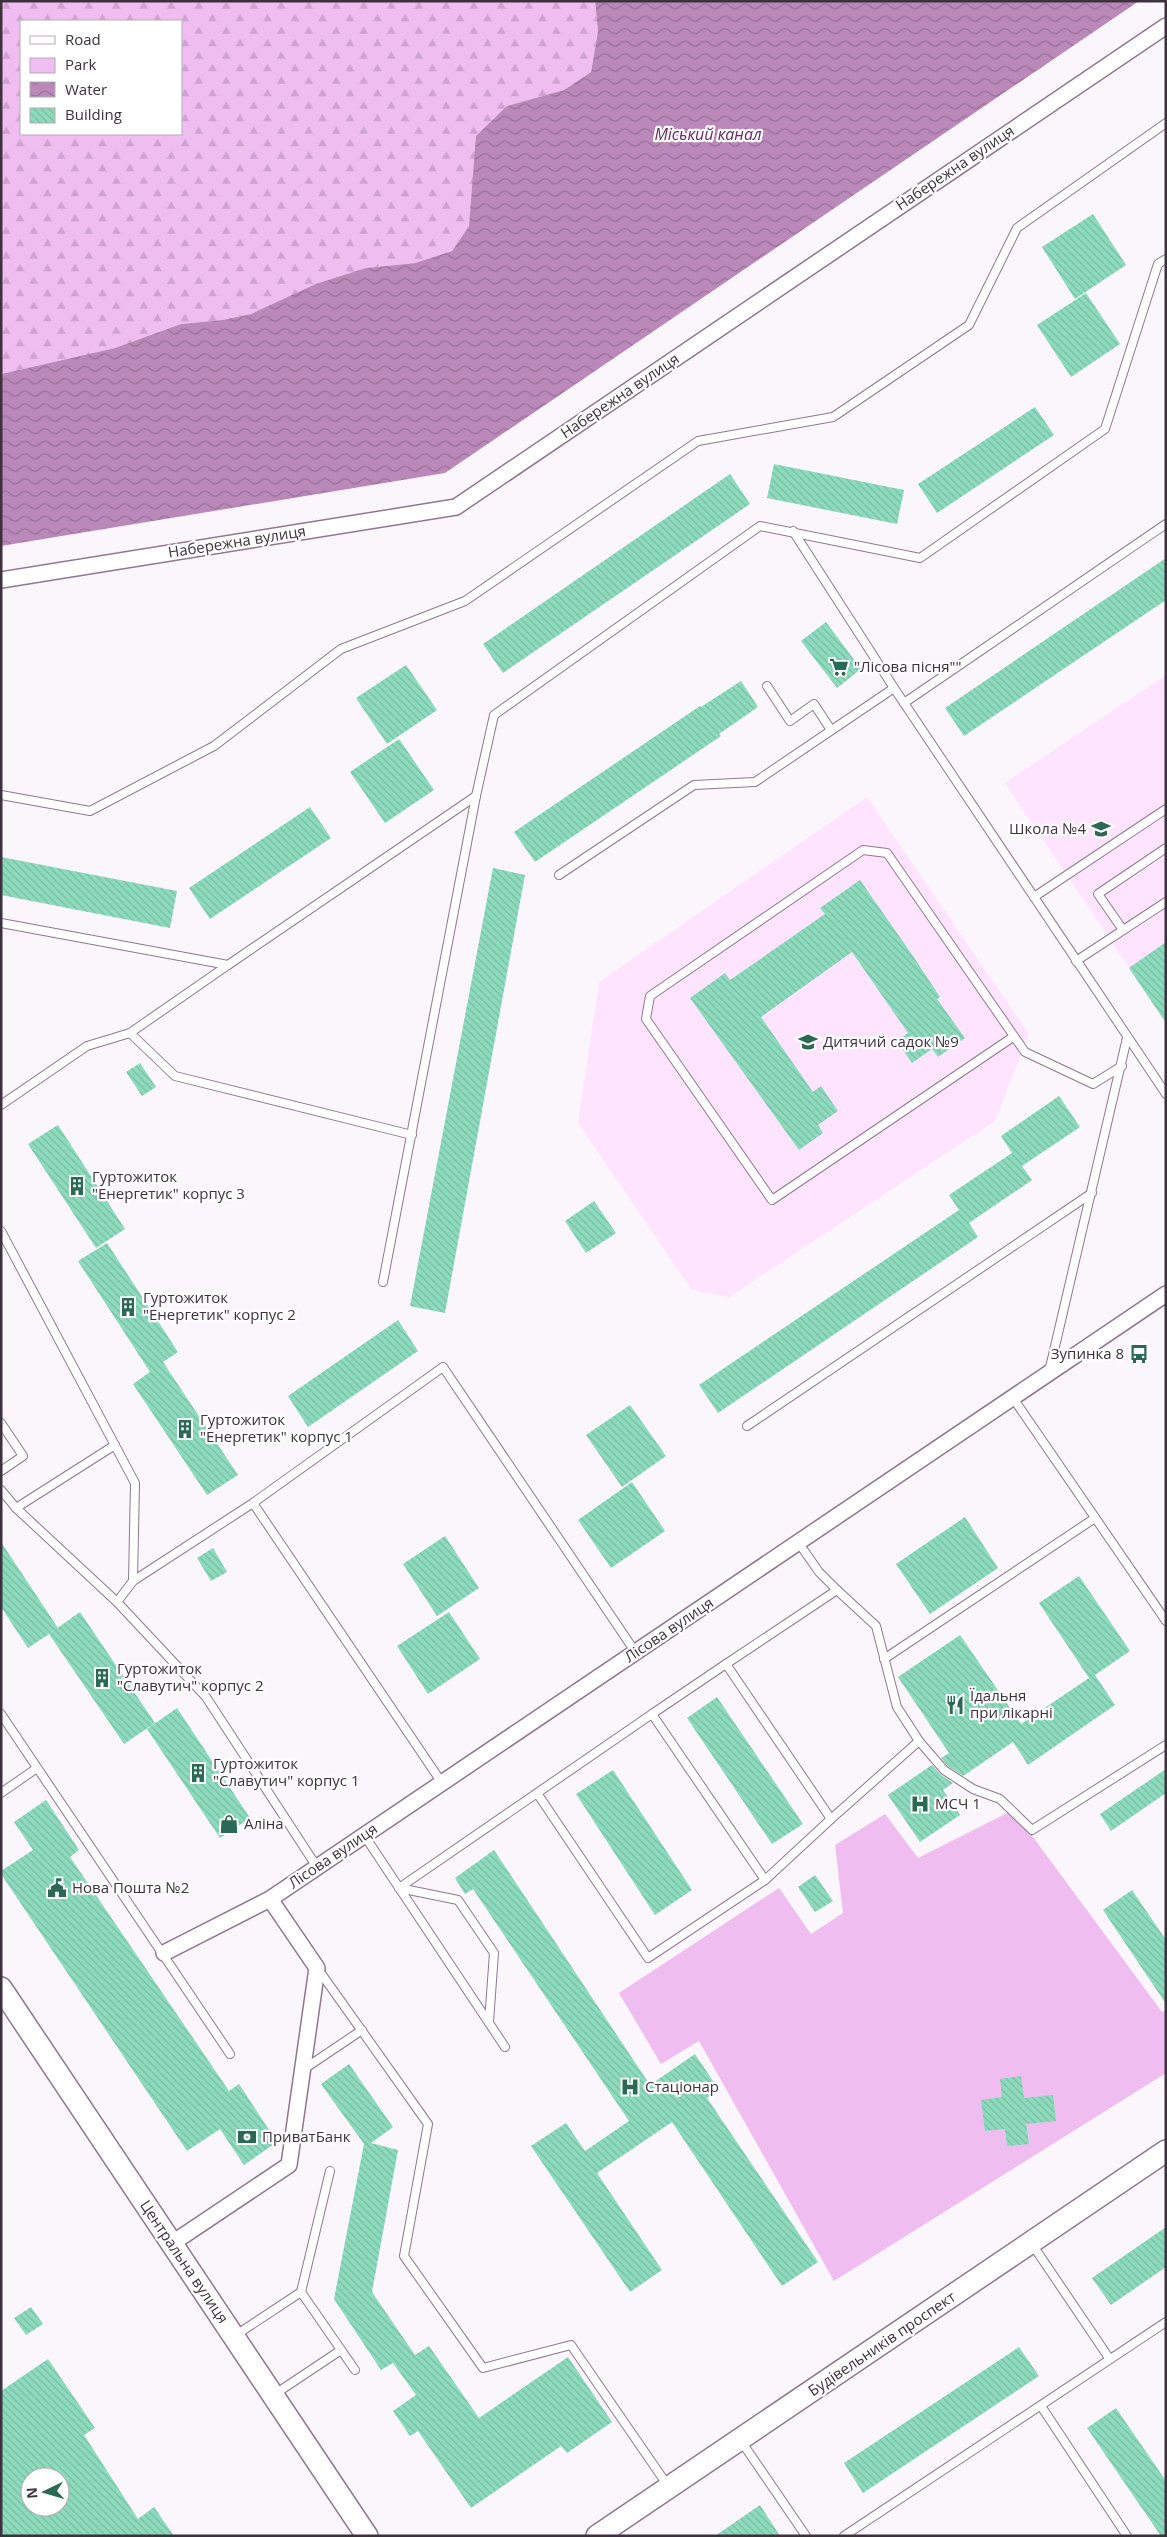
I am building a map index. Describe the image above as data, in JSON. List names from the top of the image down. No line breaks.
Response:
{"streets":{"street":["Набережна вулиця","Лісова вулиця","Центральна вулиця","Будівельників проспект"]},"water":["Міський канал"],"places":{"supermarket":["\"Лісова пісня\"\""],"school or university":["Школа №4","Дитячий садок №9"],"building":["Гуртожиток \"Енергетик\" корпус 3","Гуртожиток \"Енергетик\" корпус 2","Гуртожиток \"Енергетик\" корпус 1","Гуртожиток \"Славутич\" корпус 2","Гуртожиток \"Славутич\" корпус 1"],"bus stop":["Зупинка 8"],"restaurant":["Їдальня при лікарні"],"hospital":["МСЧ 1","Стаціонар"],"shop":["Аліна"],"public building":["Нова Пошта №2"],"bank":["ПриватБанк"]},"legend":["Road","Park","Water","Building"],"north":"left"}
